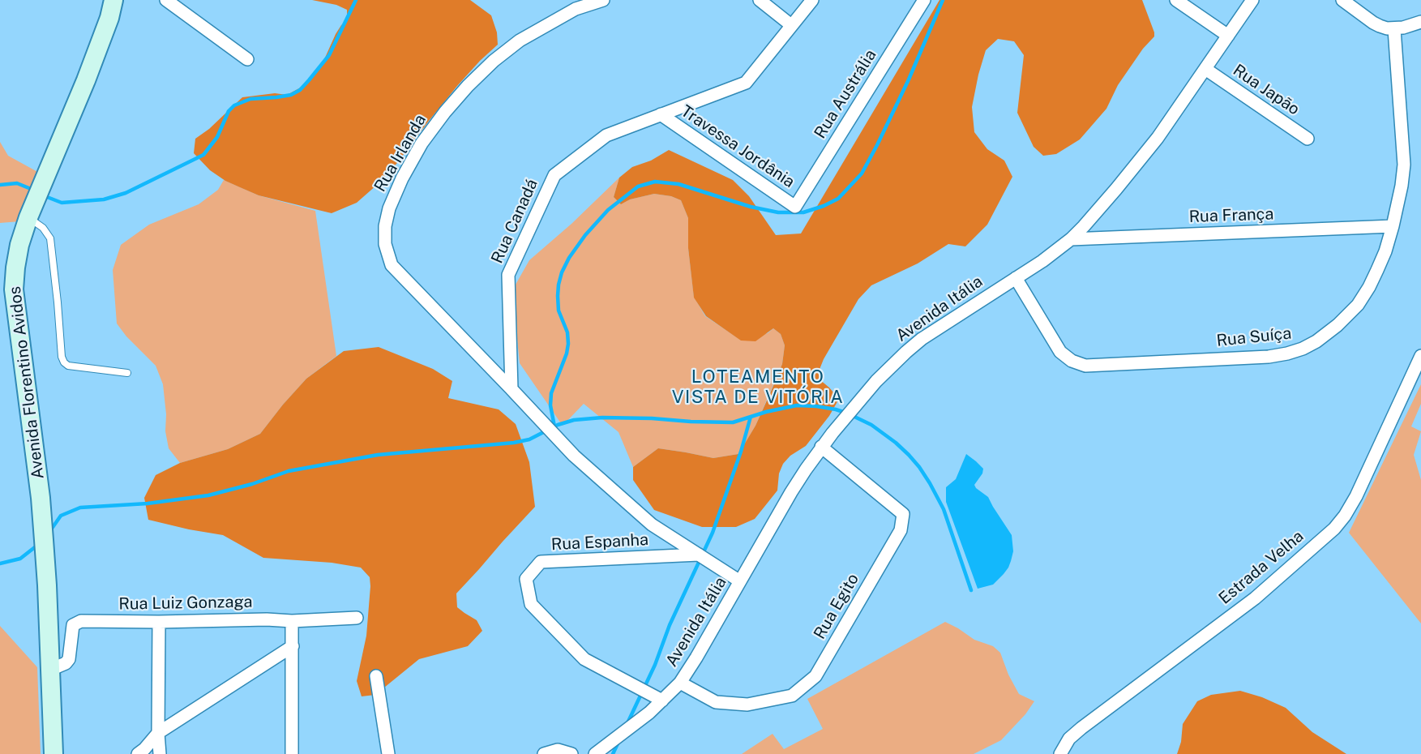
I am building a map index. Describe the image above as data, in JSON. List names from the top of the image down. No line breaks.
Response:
{"streets":{"street":["Rua Japão","Rua Austrália","Travessa Jordânia","Rua Irlanda","Rua França","Rua Canadá","Avenida Itália","Rua Suíça","Avenida Florentino Avidos","Rua Espanha","Estrada Velha","Rua Luiz Gonzaga","Rua Egito"]},"crossings":[["Rua Japão","Avenida Itália"],["Rua Austrália","Travessa Jordânia"],["Travessa Jordânia","Rua Canadá"],["Rua Irlanda","Rua Canadá"],["Rua França","Avenida Itália"],["Rua França","Rua Suíça"],["Avenida Itália","Rua Suíça"],["Avenida Itália","Rua Espanha"],["Avenida Itália","Rua Egito"],["Avenida Florentino Avidos","Rua Luiz Gonzaga"]],"districts":["LOTEAMENTO VISTA DE VITÓRIA"]}
